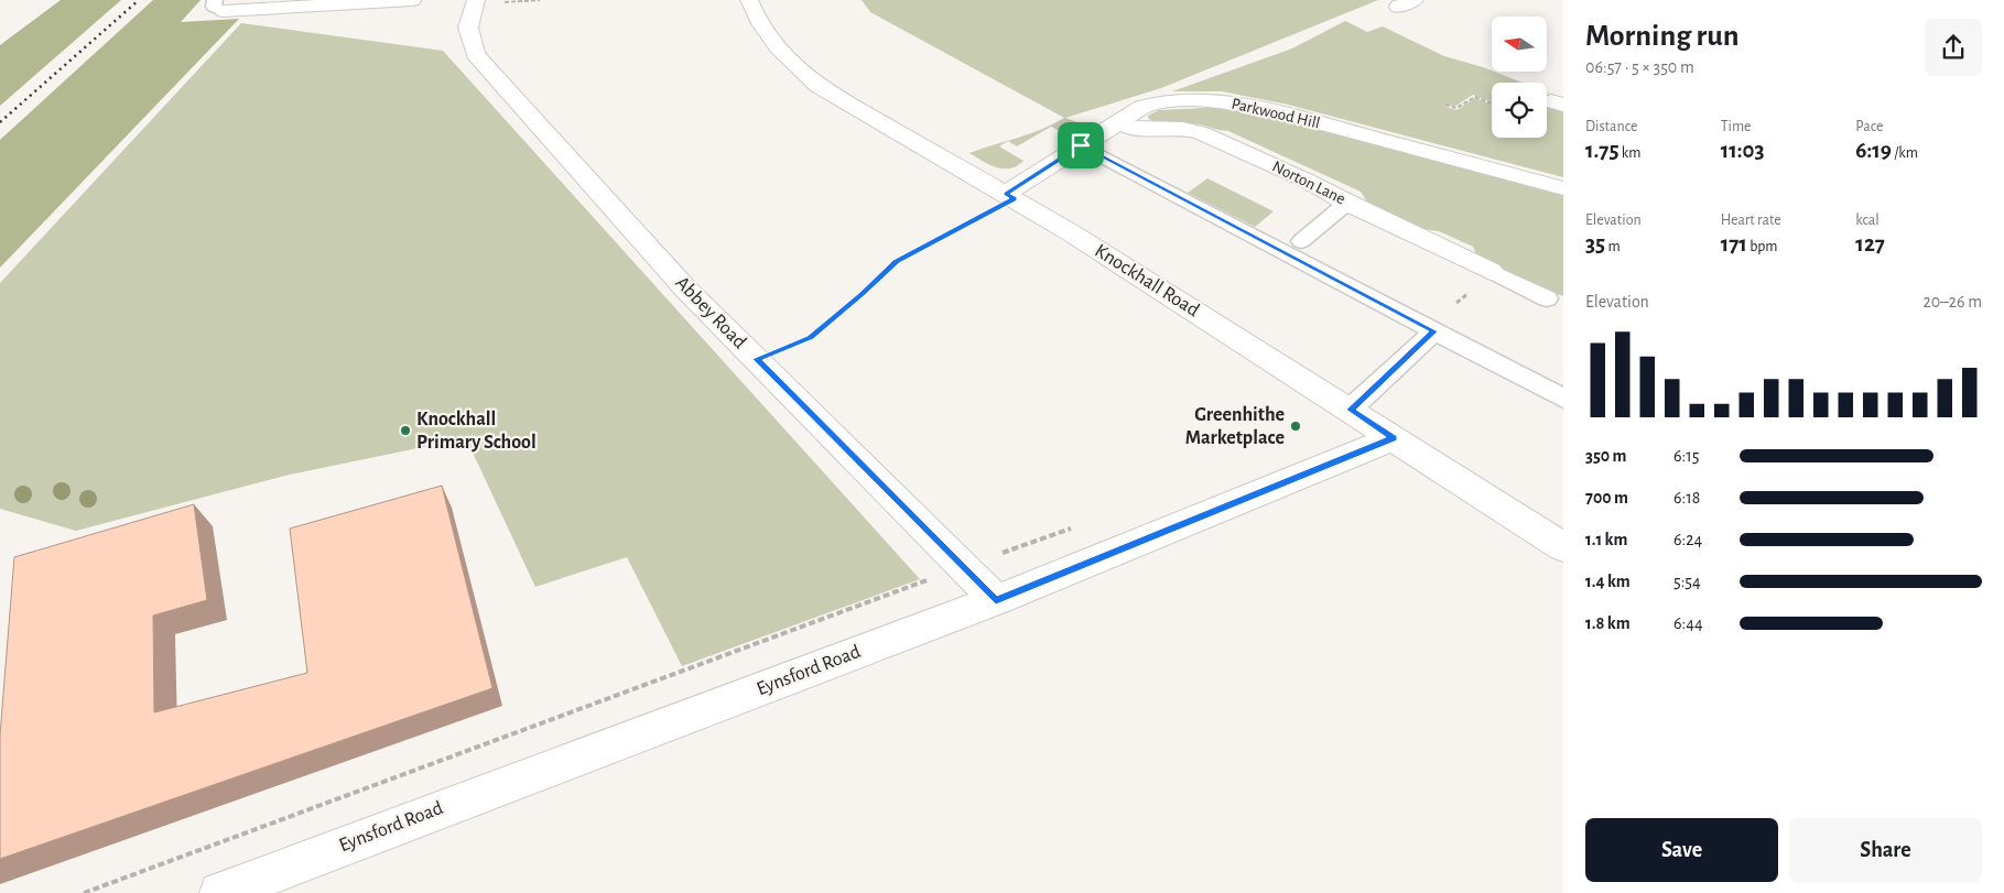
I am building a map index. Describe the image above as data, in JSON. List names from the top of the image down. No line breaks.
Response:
{"streets":{"street":["Parkwood Hill","Norton Lane","Knockhall Road","Abbey Road","Eynsford Road"]},"crossings":[["Parkwood Hill","Norton Lane"],["Parkwood Hill","Knockhall Road"],["Knockhall Road","Eynsford Road"],["Abbey Road","Eynsford Road"]],"places":["Greenhithe Marketplace","Knockhall Primary School"],"north":"left","page":{"heading":["Morning run","06:57 · 5 × 350 m"],"stats":[["Distance","1.75 km"],["Time","11:03"],["Pace","6:19 /km"],["Elevation","35 m"],["Heart rate","171 bpm"],["kcal","127"]],"chart":["Elevation","20–26 m"],"list":[{"name":"350 m","note":"6:15"},{"name":"700 m","note":"6:18"},{"name":"1.1 km","note":"6:24"},{"name":"1.4 km","note":"5:54"},{"name":"1.8 km","note":"6:44"}],"buttons":["Save","Share"]}}
